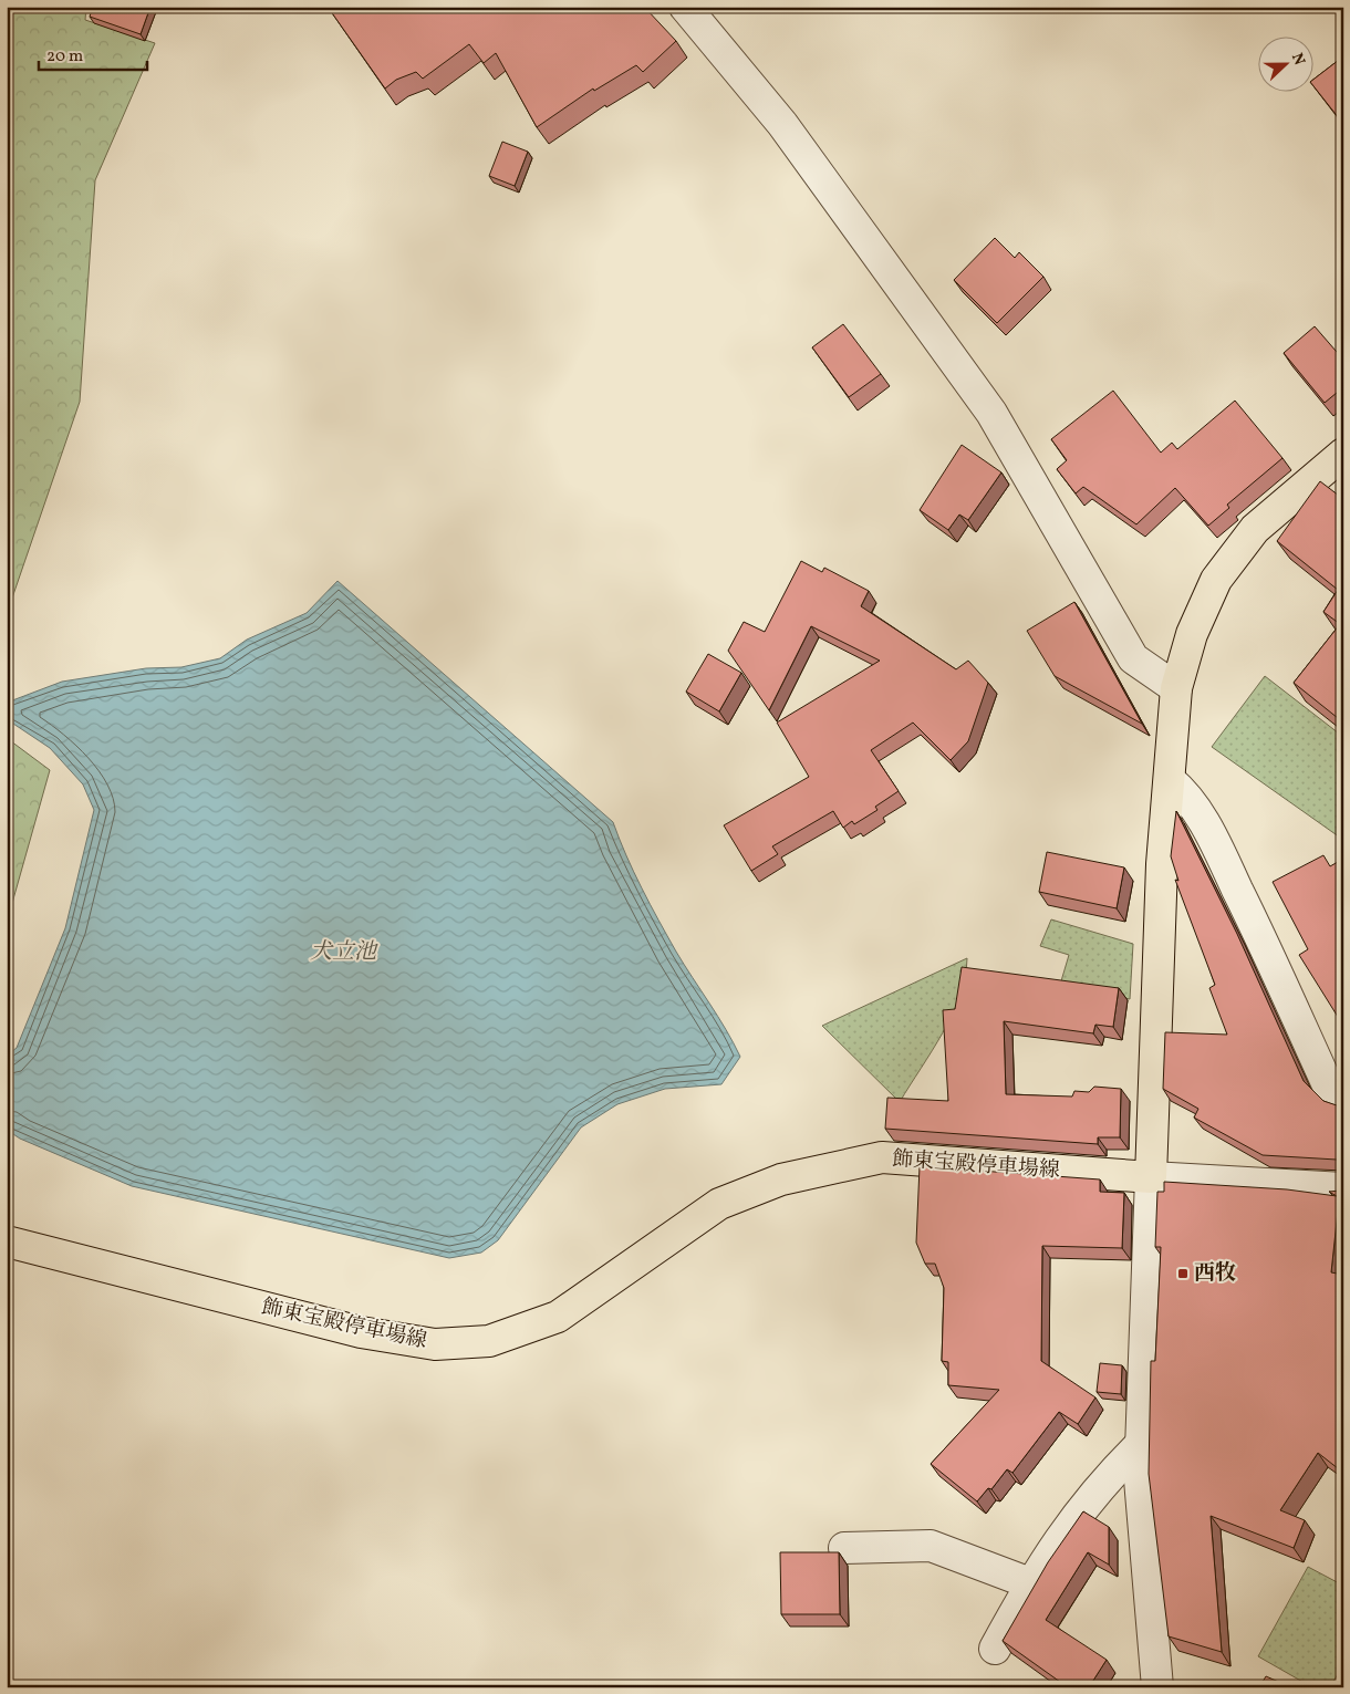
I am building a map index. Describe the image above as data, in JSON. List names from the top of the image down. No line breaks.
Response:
{"streets":{"main road":["飾東宝殿停車場線"]},"water":["犬立池"],"places":{"transit":["西牧"]},"scale_bar":"20 m","north":"right"}
